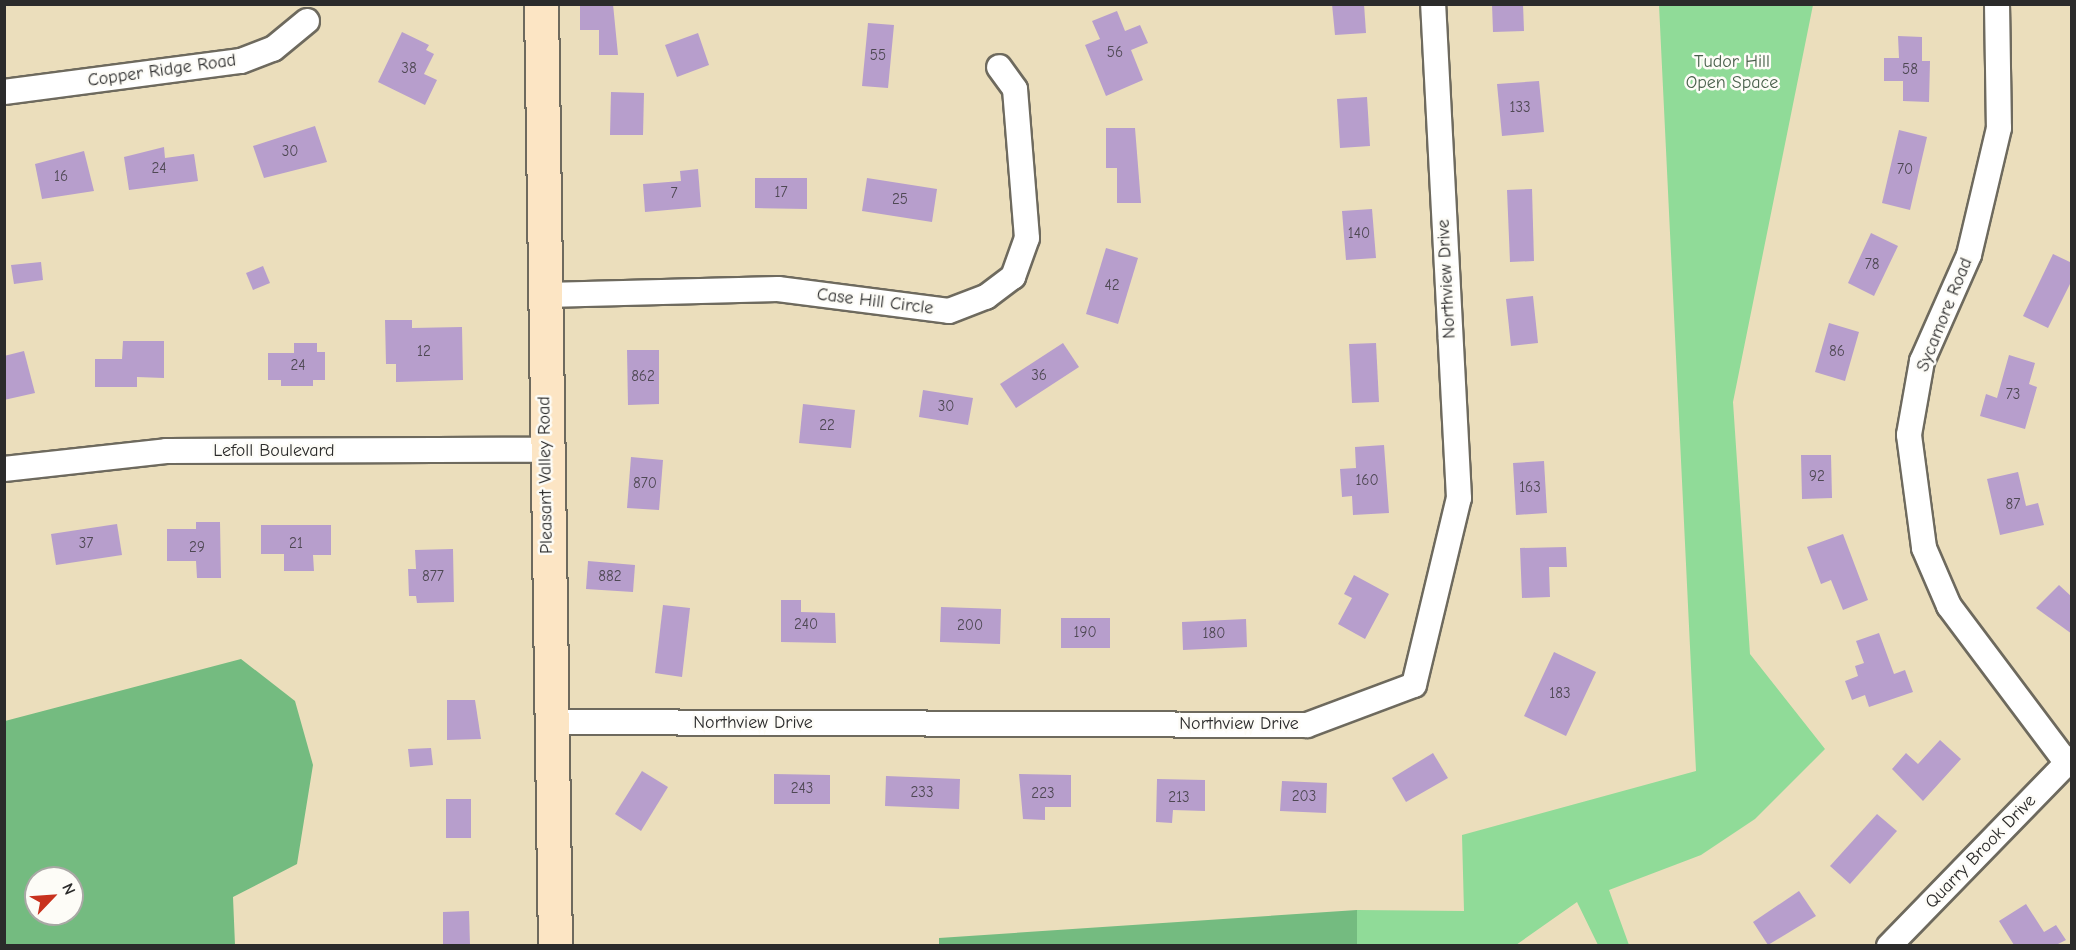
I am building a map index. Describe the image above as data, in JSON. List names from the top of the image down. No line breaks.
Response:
{"streets":{"main road":["Pleasant Valley Road"],"street":["Copper Ridge Road","Northview Drive","Case Hill Circle","Sycamore Road","Lefoll Boulevard","Quarry Brook Drive"]},"crossings":[["Northview Drive","Pleasant Valley Road"],["Case Hill Circle","Pleasant Valley Road"],["Sycamore Road","Quarry Brook Drive"],["Lefoll Boulevard","Pleasant Valley Road"]],"parks":["Tudor Hill Open Space"],"house_numbers":["56","55","38","58","133","30","24","70","16","17","7","25","140","78","42","12","86","24","36","862","73","30","22","92","160","870","163","87","37","21","29","877","882","240","200","190","180","183","243","233","223","203","213"],"north":"top right"}
